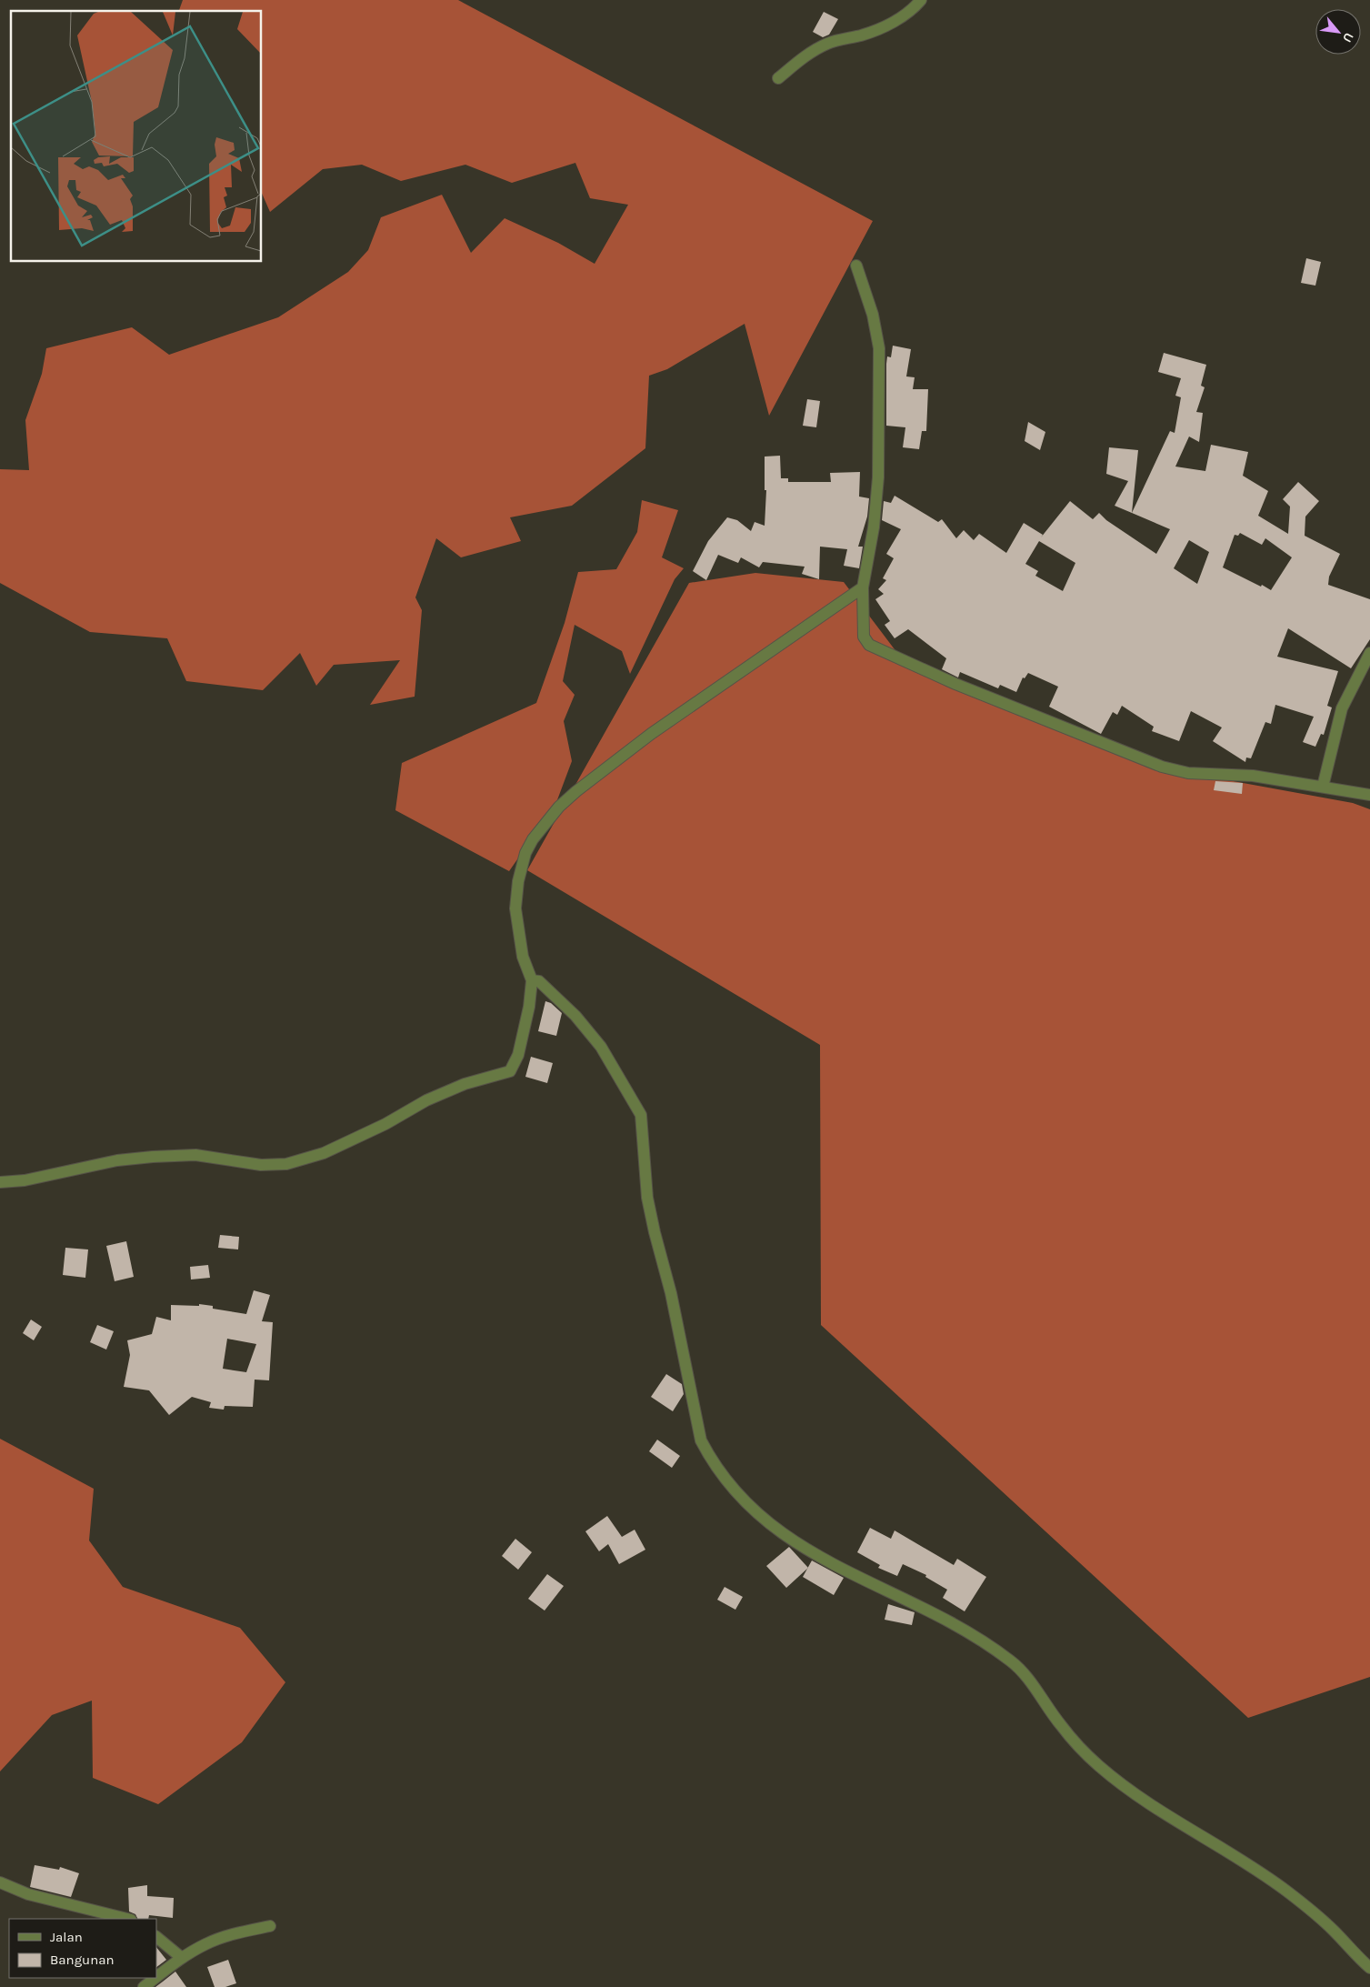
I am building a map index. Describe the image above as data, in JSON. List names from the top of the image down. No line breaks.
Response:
{"legend":["Jalan","Bangunan"],"north":"bottom right"}
